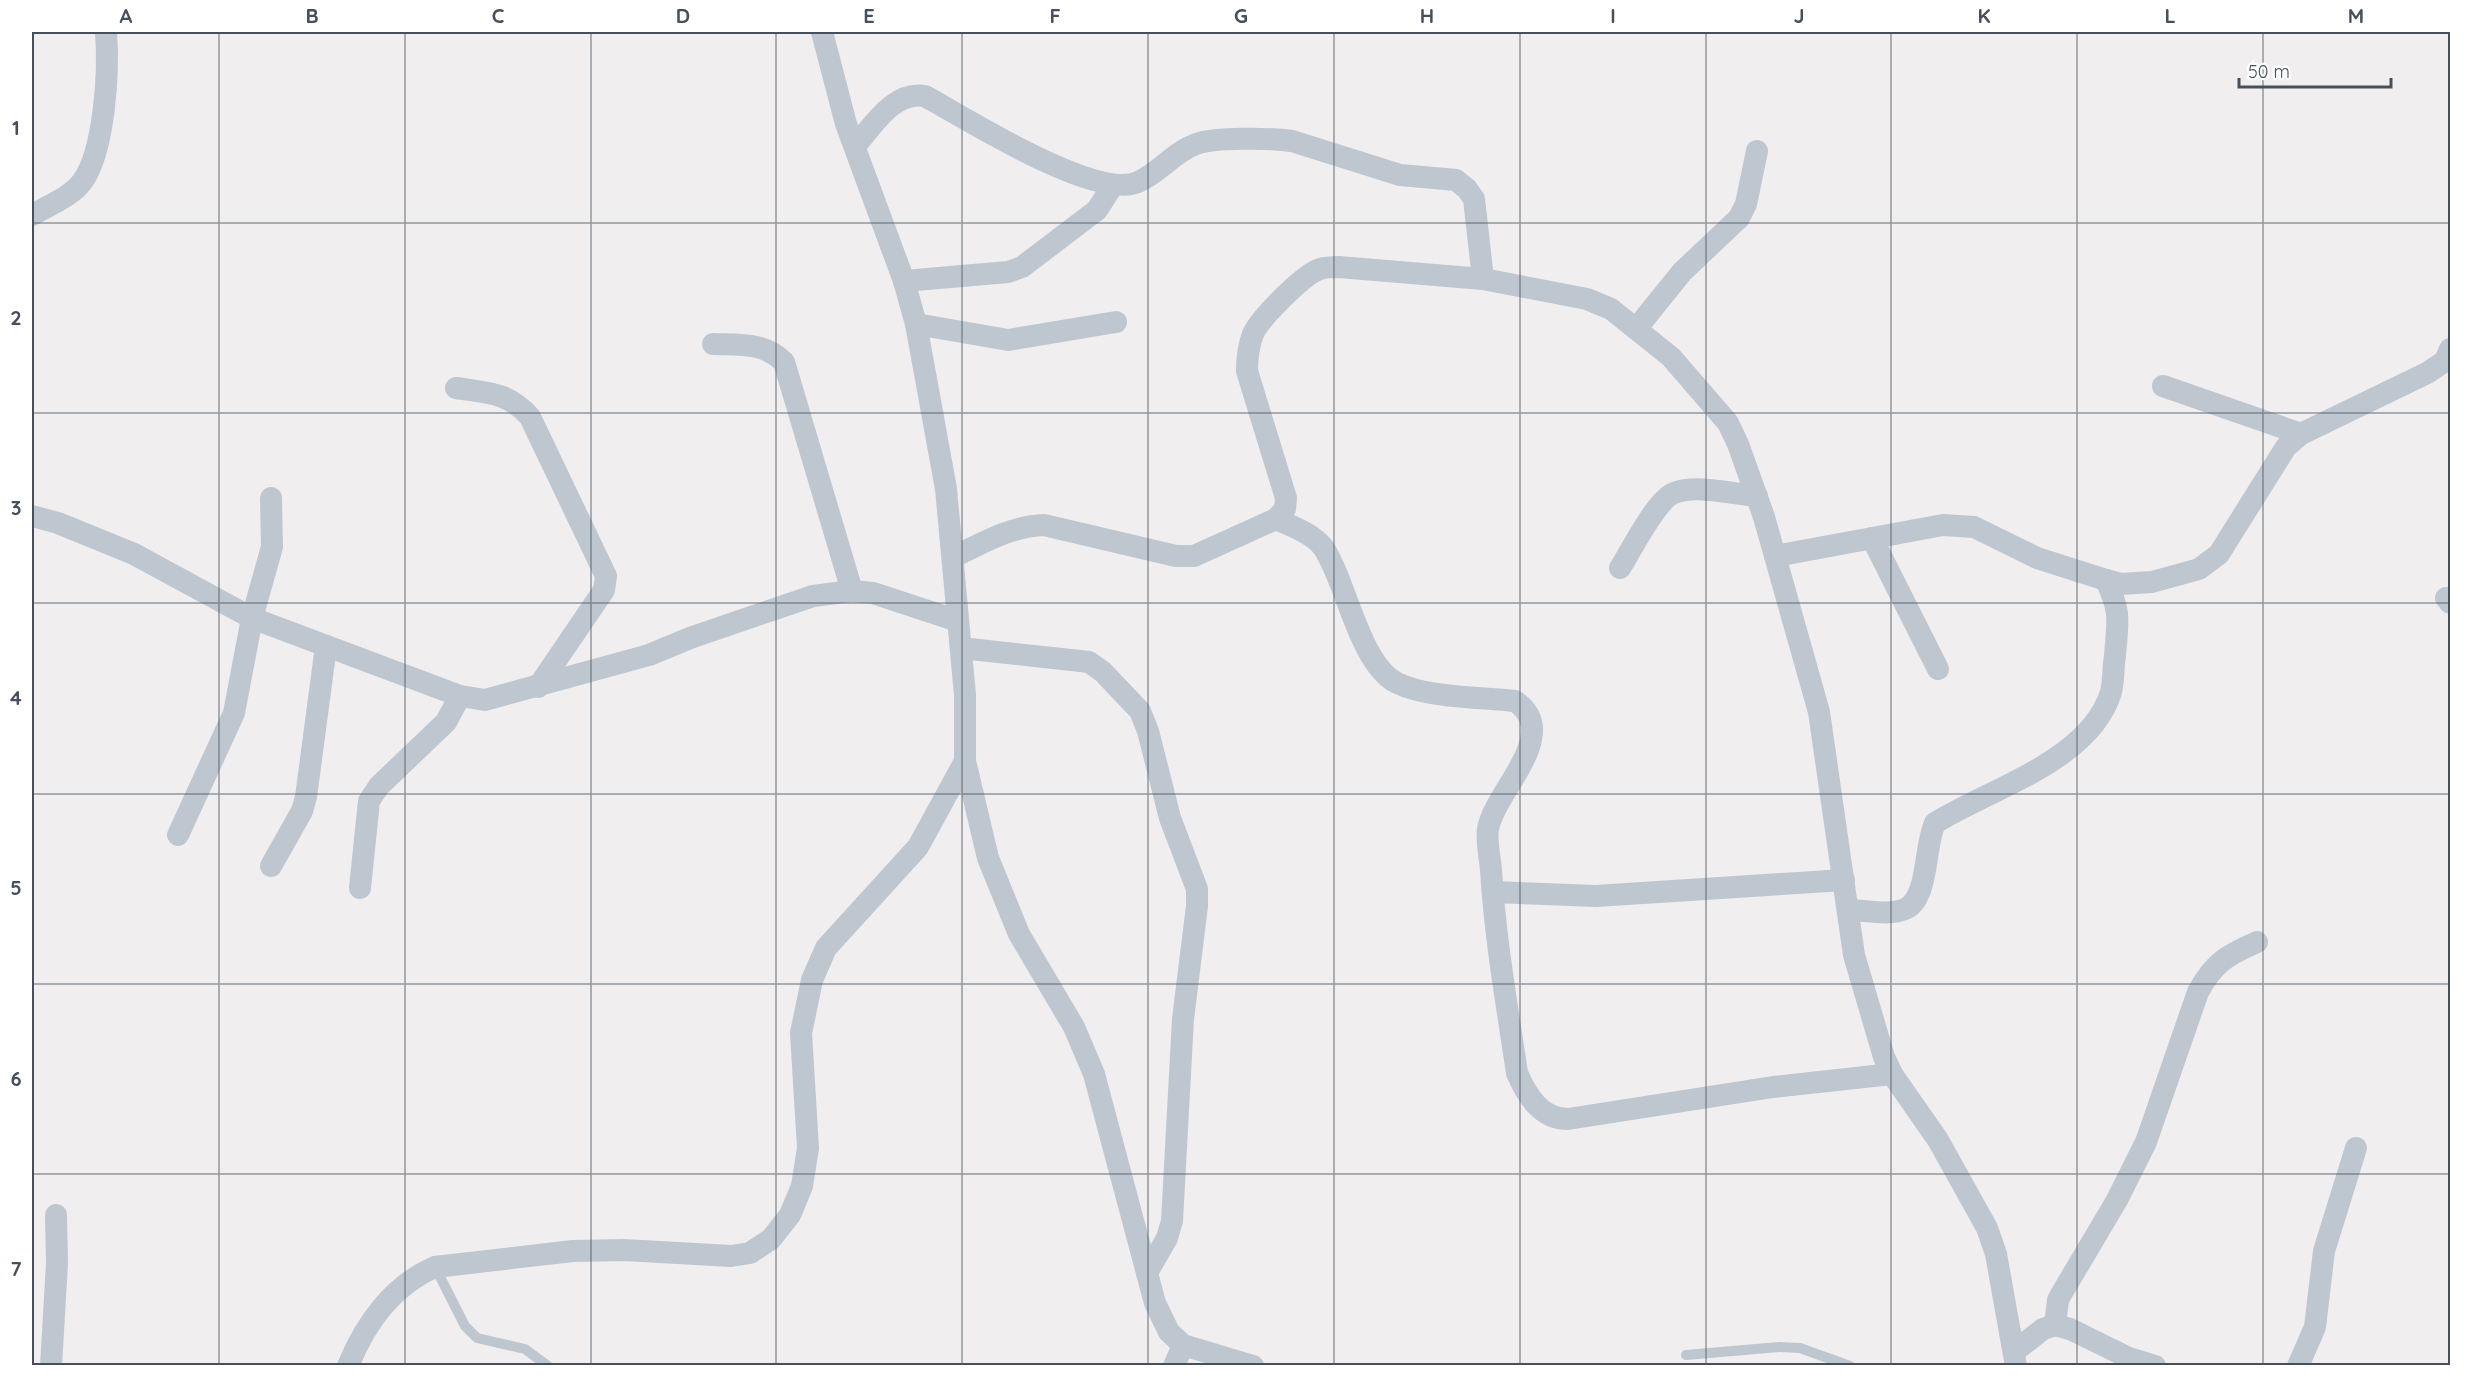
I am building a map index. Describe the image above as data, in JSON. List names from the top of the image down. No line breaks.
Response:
{"scale_bar":"50 m","grid":{"columns":["A","B","C","D","E","F","G","H","I","J","K","L","M"],"rows":["1","2","3","4","5","6","7"]}}
